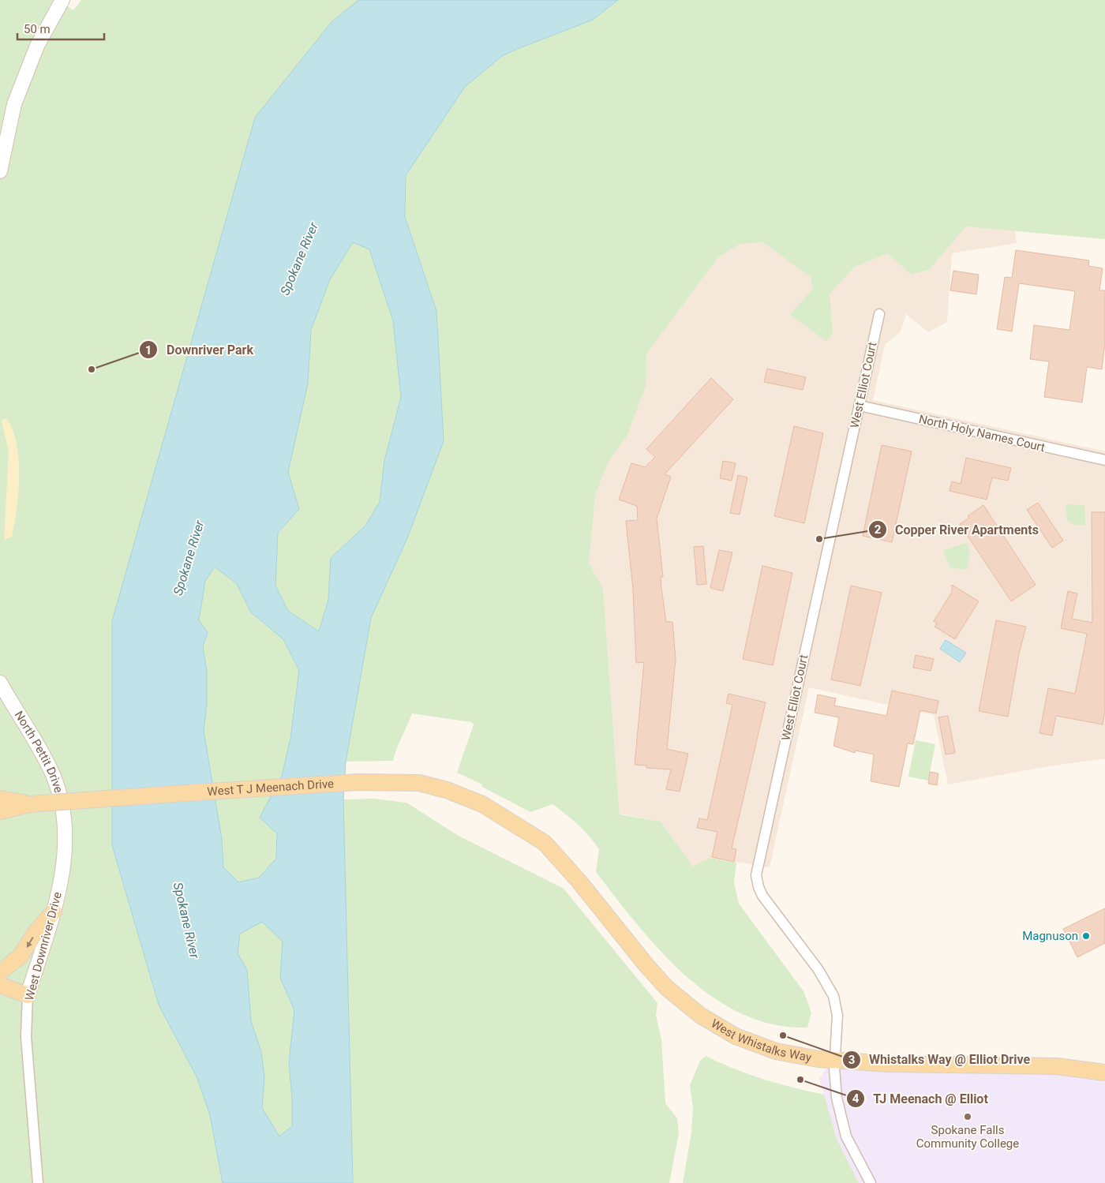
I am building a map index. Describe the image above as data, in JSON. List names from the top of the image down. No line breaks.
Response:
{"streets":{"main road":["West T J Meenach Drive","West Whistalks Way"],"street":["West Elliot Court","North Holy Names Court","North Pettit Drive","West Downriver Drive"]},"crossings":[["West Elliot Court","North Holy Names Court"],["West Elliot Court","West Whistalks Way"],["North Pettit Drive","West Downriver Drive"],["West T J Meenach Drive","West Whistalks Way"]],"water":["Spokane River"],"places":["Downriver Park","Copper River Apartments","Magnuson","Whistalks Way @ Elliot Drive","TJ Meenach @ Elliot","Spokane Falls Community College"],"scale_bar":"50 m"}
